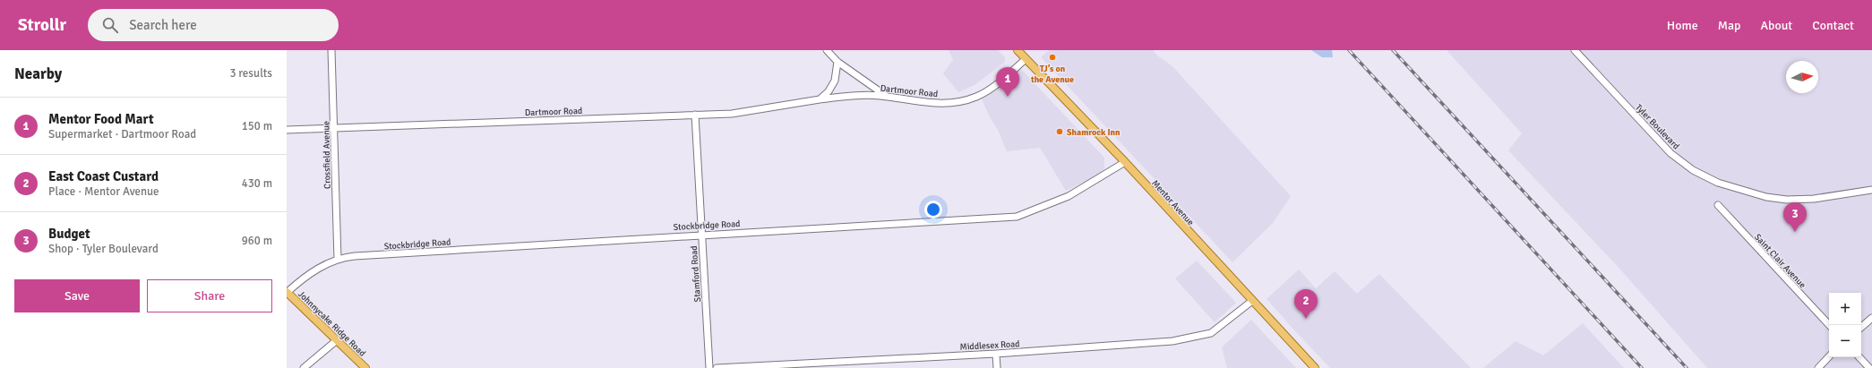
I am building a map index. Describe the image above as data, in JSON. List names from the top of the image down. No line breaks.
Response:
{"streets":{"main road":["Mentor Avenue","Johnnycake Ridge Road"],"street":["Dartmoor Road","Tyler Boulevard","Crossfield Avenue","Stockbridge Road","Saint Clair Avenue","Stamford Road","Middlesex Road"]},"crossings":[["Dartmoor Road","Crossfield Avenue"],["Dartmoor Road","Mentor Avenue"],["Dartmoor Road","Stamford Road"],["Crossfield Avenue","Stockbridge Road"],["Mentor Avenue","Stockbridge Road"],["Mentor Avenue","Middlesex Road"],["Stockbridge Road","Stamford Road"],["Stockbridge Road","Johnnycake Ridge Road"]],"places":["TJ’s on the Avenue","Shamrock Inn"],"north":"right","page":{"header":"Strollr","search":"Search here","nav":["Home","Map","About","Contact"],"heading":["Nearby","3 results"],"pins":["1","3","2"],"list":[{"mark":"1","name":"Mentor Food Mart","note":"Supermarket · Dartmoor Road","value":"150 m"},{"mark":"2","name":"East Coast Custard","note":"Place · Mentor Avenue","value":"430 m"},{"mark":"3","name":"Budget","note":"Shop · Tyler Boulevard","value":"960 m"}],"buttons":["Save","Share"],"map_buttons":["+","−"]}}
